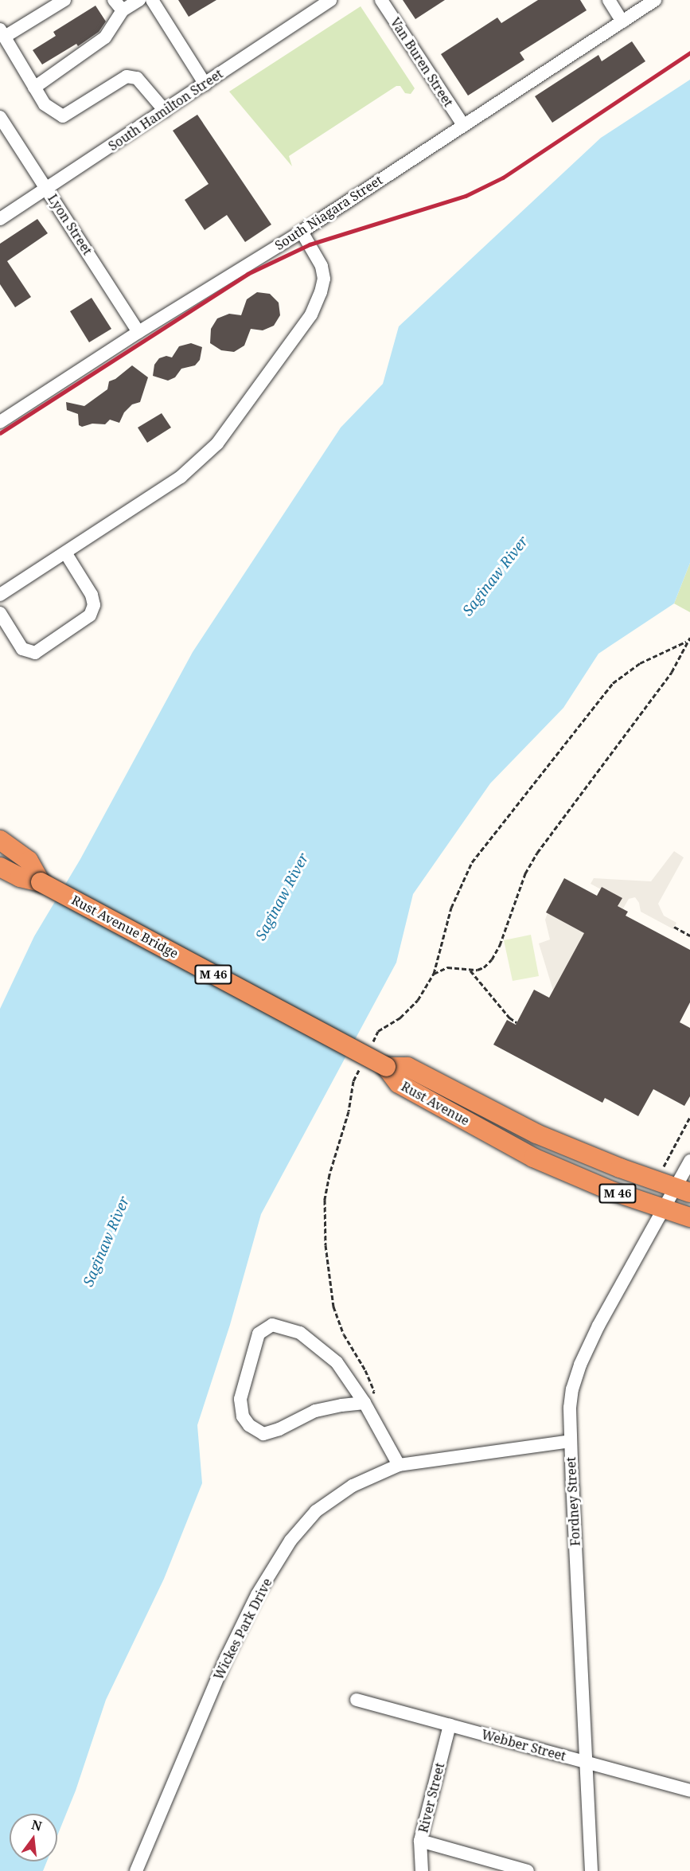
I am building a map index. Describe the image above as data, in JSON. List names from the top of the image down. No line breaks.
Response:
{"streets":{"highway":["Rust Avenue Bridge","M 46","Rust Avenue"],"street":["Van Buren Street","South Hamilton Street","South Niagara Street","Lyon Street","Fordney Street","Wickes Park Drive","Webber Street","River Street"]},"crossings":[["Van Buren Street","South Niagara Street"],["South Hamilton Street","Lyon Street"],["South Niagara Street","Lyon Street"],["Rust Avenue Bridge","M 46"],["Rust Avenue Bridge","Rust Avenue"],["Rust Avenue","Fordney Street"],["Fordney Street","Wickes Park Drive"],["Fordney Street","Webber Street"],["Webber Street","River Street"]],"water":["Saginaw River"],"north":"top"}
